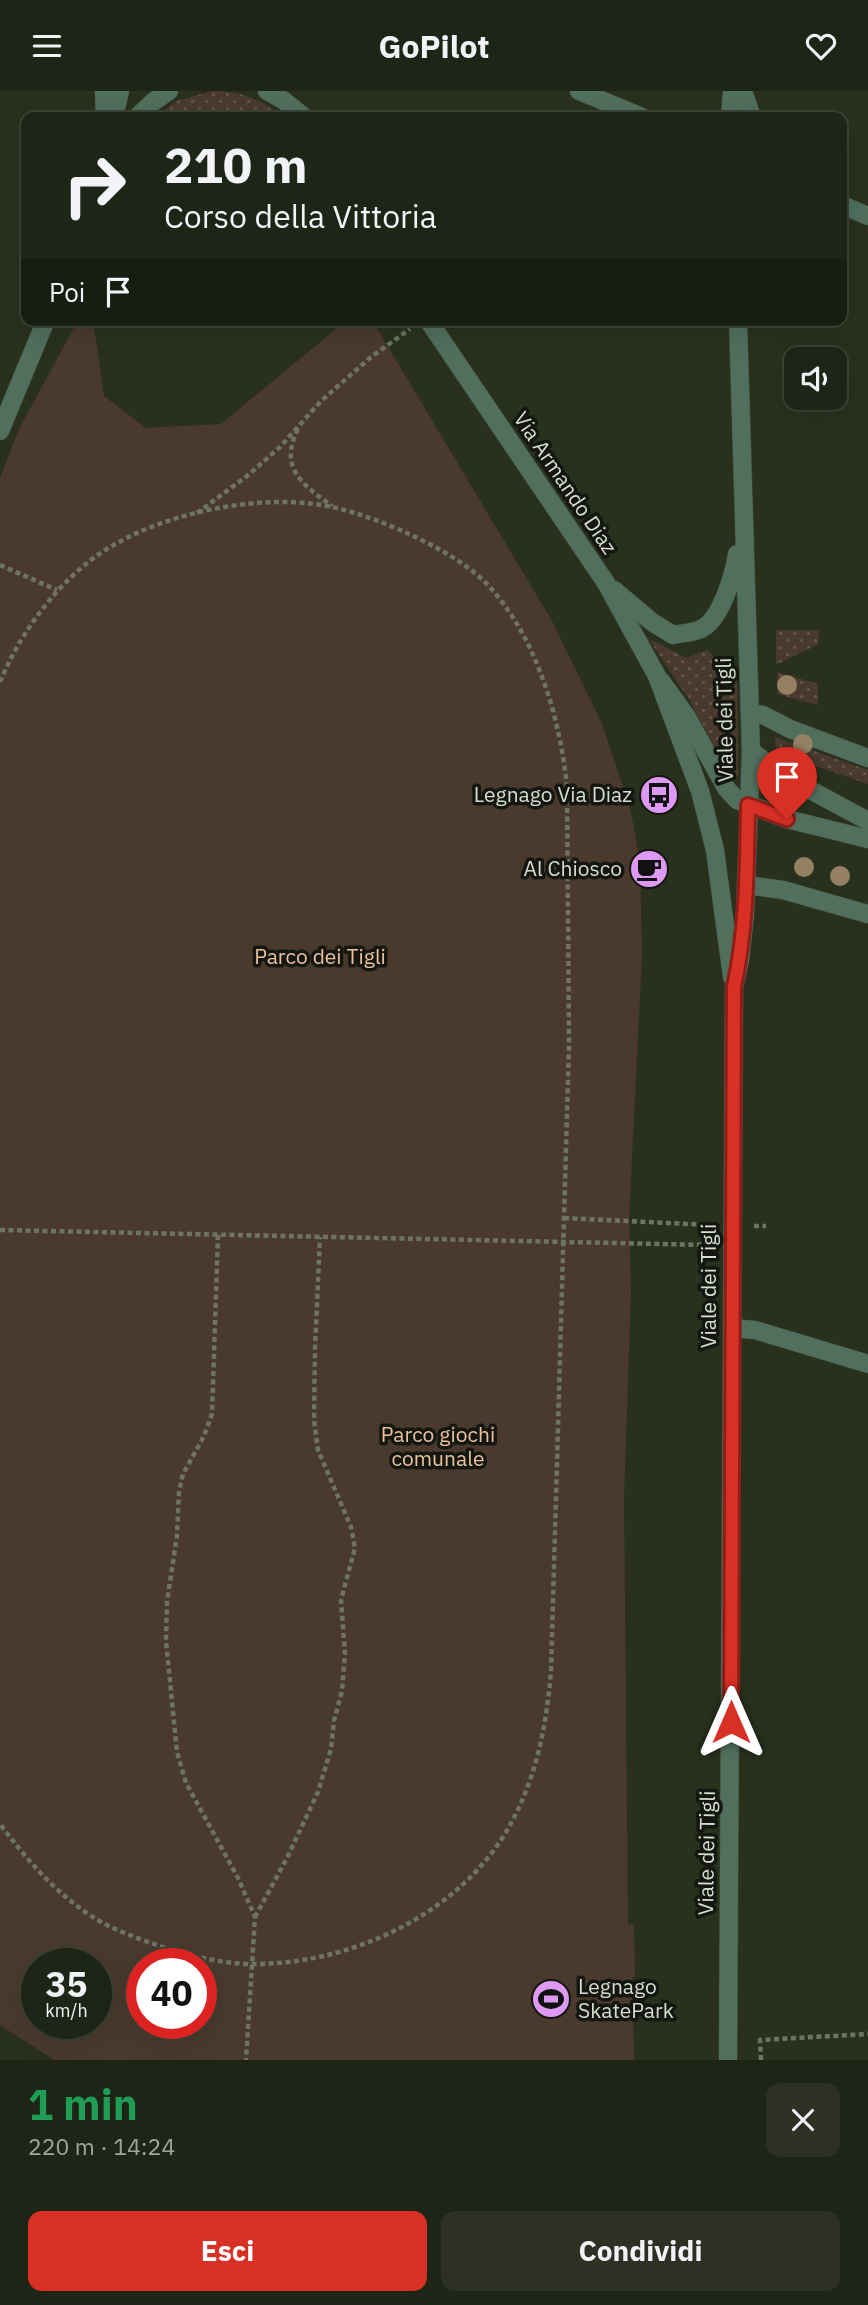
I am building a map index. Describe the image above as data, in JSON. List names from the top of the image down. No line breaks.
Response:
{"streets":{"street":["Via Armando Diaz","Viale dei Tigli"]},"crossings":[["Via Armando Diaz","Viale dei Tigli"]],"parks":["Parco dei Tigli","Parco giochi comunale"],"places":{"bus stop":["Legnago Via Diaz"],"cafe":["Al Chiosco"],"sports":["Legnago SkatePark"]},"page":{"header":"GoPilot","turn":["210 m","Corso della Vittoria"],"then":"Poi","speed":"35 km/h","limit":"40","heading":["1 min","220 m · 14:24"],"buttons":["Esci","Condividi"]}}
